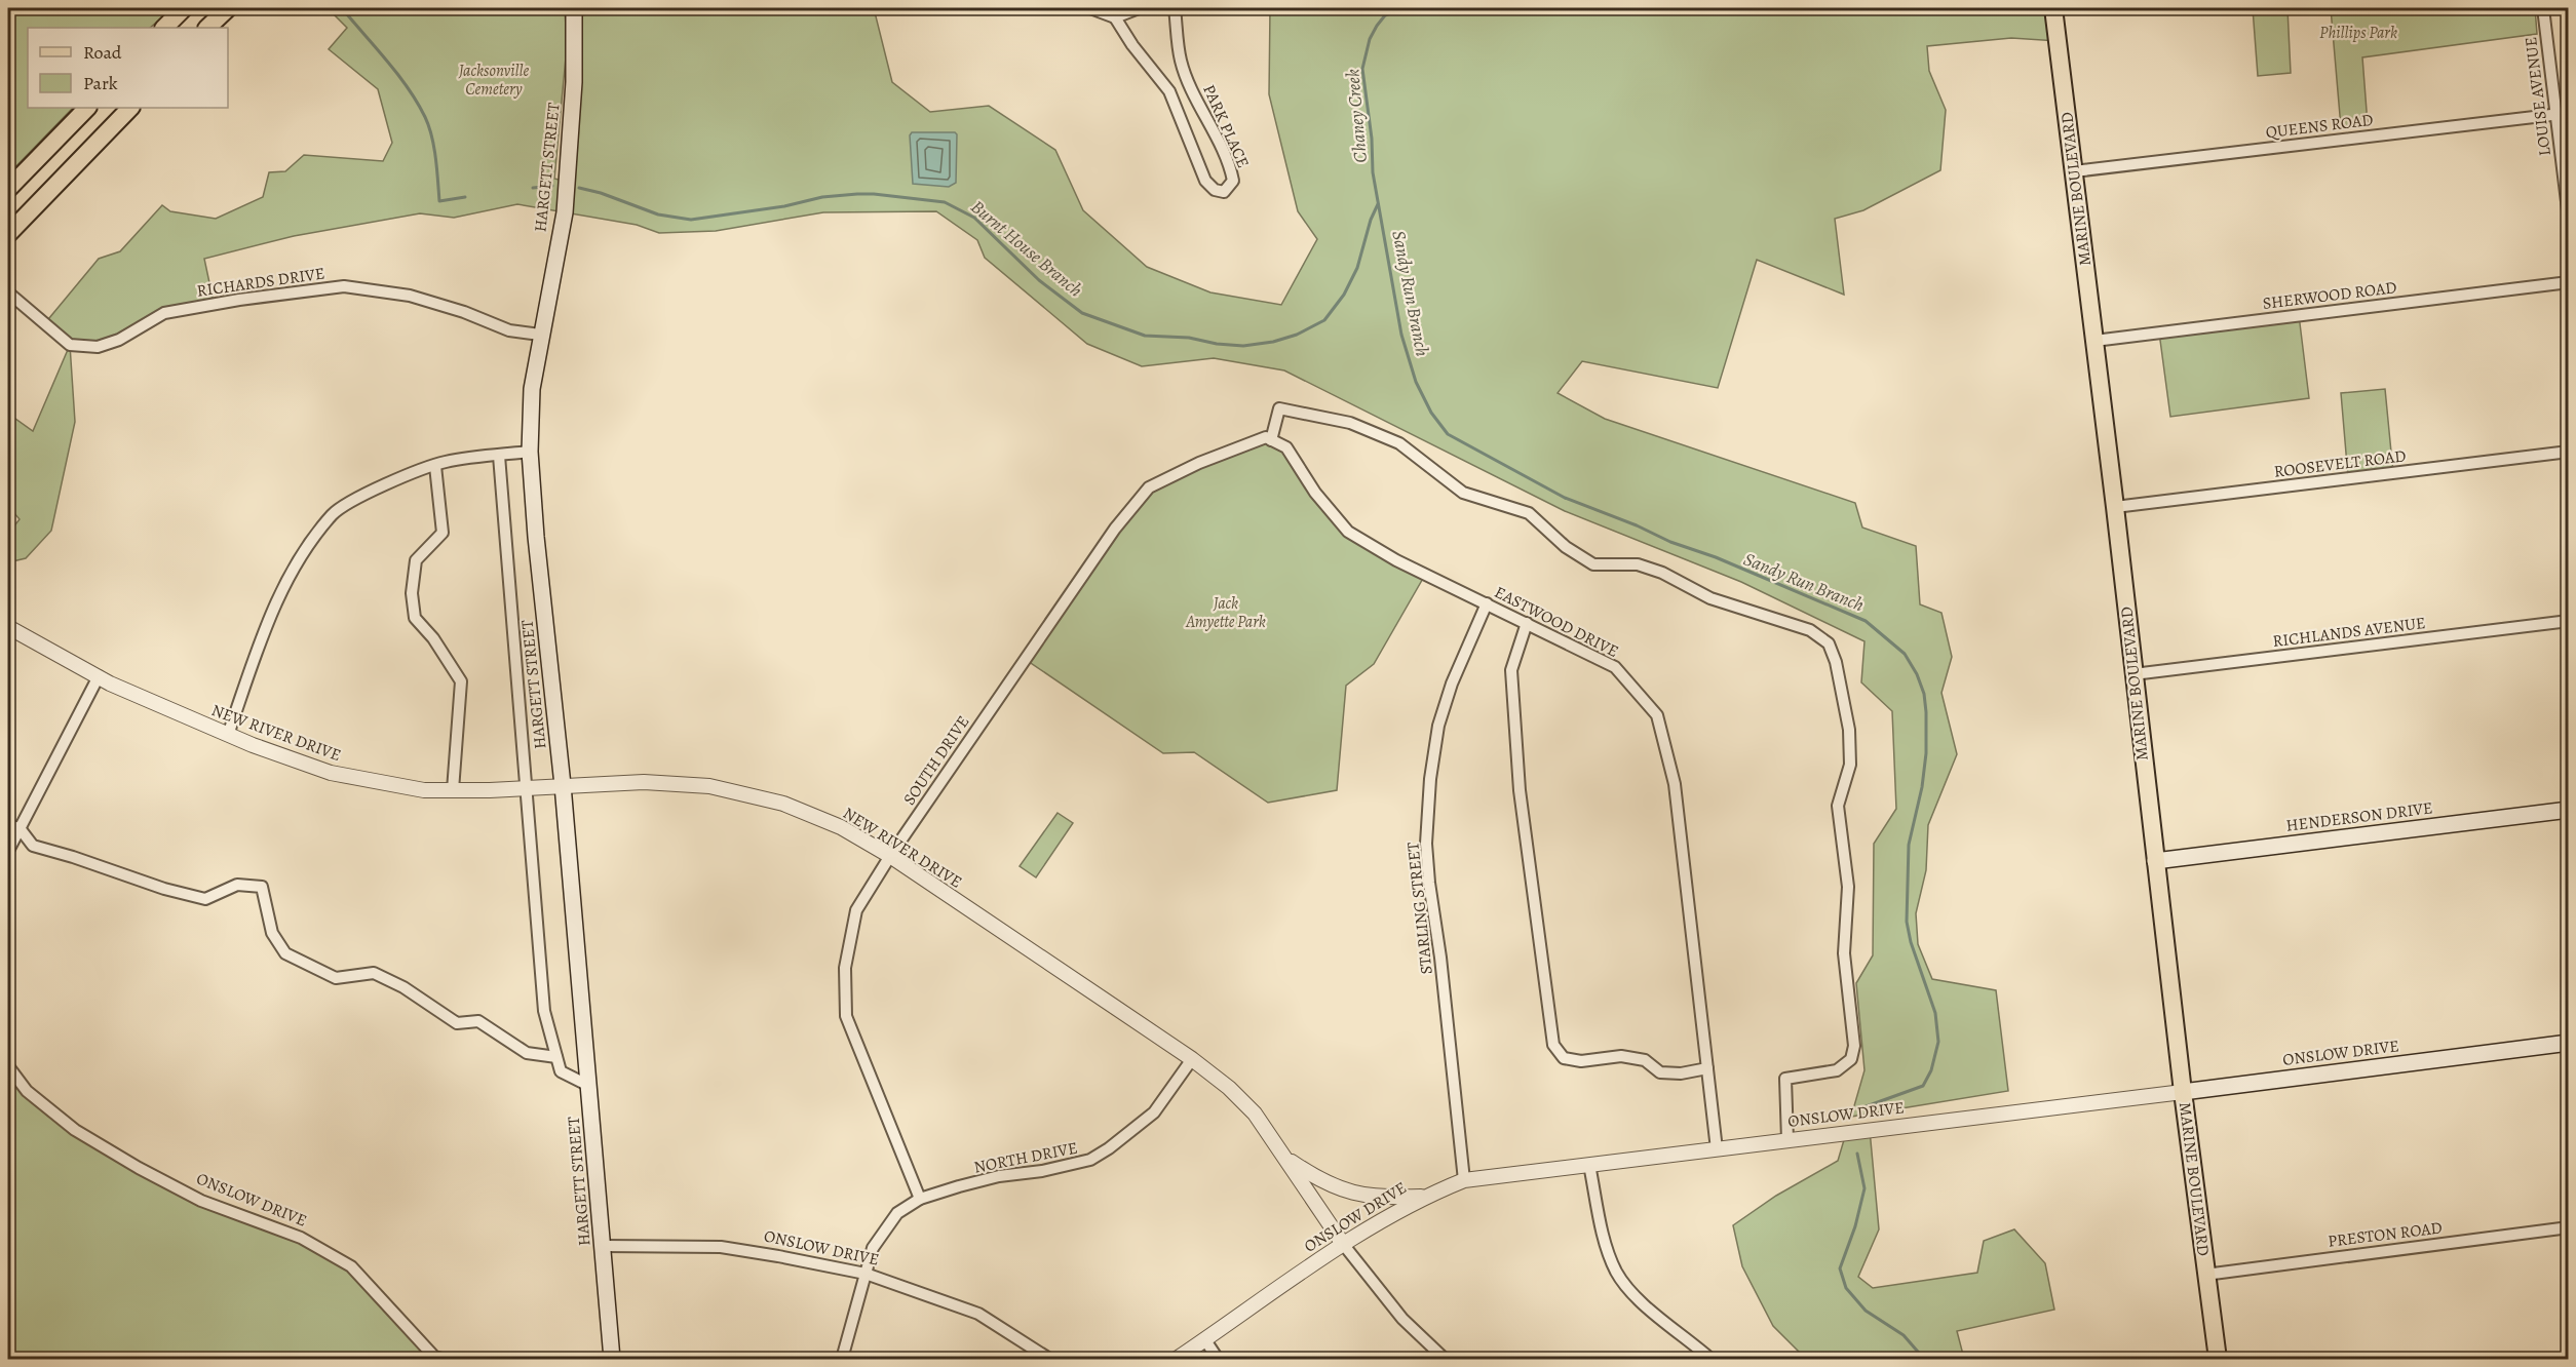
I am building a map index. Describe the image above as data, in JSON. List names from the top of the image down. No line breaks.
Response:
{"streets":{"main road":["HARGETT STREET","MARINE BOULEVARD","HENDERSON DRIVE","ONSLOW DRIVE"],"street":["LOUISE AVENUE","PARK PLACE","QUEENS ROAD","RICHARDS DRIVE","SHERWOOD ROAD","ROOSEVELT ROAD","EASTWOOD DRIVE","RICHLANDS AVENUE","NEW RIVER DRIVE","SOUTH DRIVE","STARLING STREET","NORTH DRIVE","PRESTON ROAD"]},"crossings":[["LOUISE AVENUE","QUEENS ROAD"],["QUEENS ROAD","MARINE BOULEVARD"],["HARGETT STREET","RICHARDS DRIVE"],["HARGETT STREET","NEW RIVER DRIVE"],["HARGETT STREET","ONSLOW DRIVE"],["MARINE BOULEVARD","SHERWOOD ROAD"],["MARINE BOULEVARD","ROOSEVELT ROAD"],["MARINE BOULEVARD","RICHLANDS AVENUE"],["MARINE BOULEVARD","HENDERSON DRIVE"],["MARINE BOULEVARD","ONSLOW DRIVE"],["MARINE BOULEVARD","PRESTON ROAD"],["EASTWOOD DRIVE","SOUTH DRIVE"],["EASTWOOD DRIVE","STARLING STREET"],["EASTWOOD DRIVE","ONSLOW DRIVE"],["NEW RIVER DRIVE","SOUTH DRIVE"],["NEW RIVER DRIVE","ONSLOW DRIVE"],["NEW RIVER DRIVE","NORTH DRIVE"],["SOUTH DRIVE","NORTH DRIVE"],["STARLING STREET","ONSLOW DRIVE"],["ONSLOW DRIVE","NORTH DRIVE"]],"water":["Chaney Creek","Burnt House Branch","Sandy Run Branch"],"parks":["Phillips Park","Jacksonville Cemetery","Jack Amyette Park"],"legend":["Road","Park"]}
